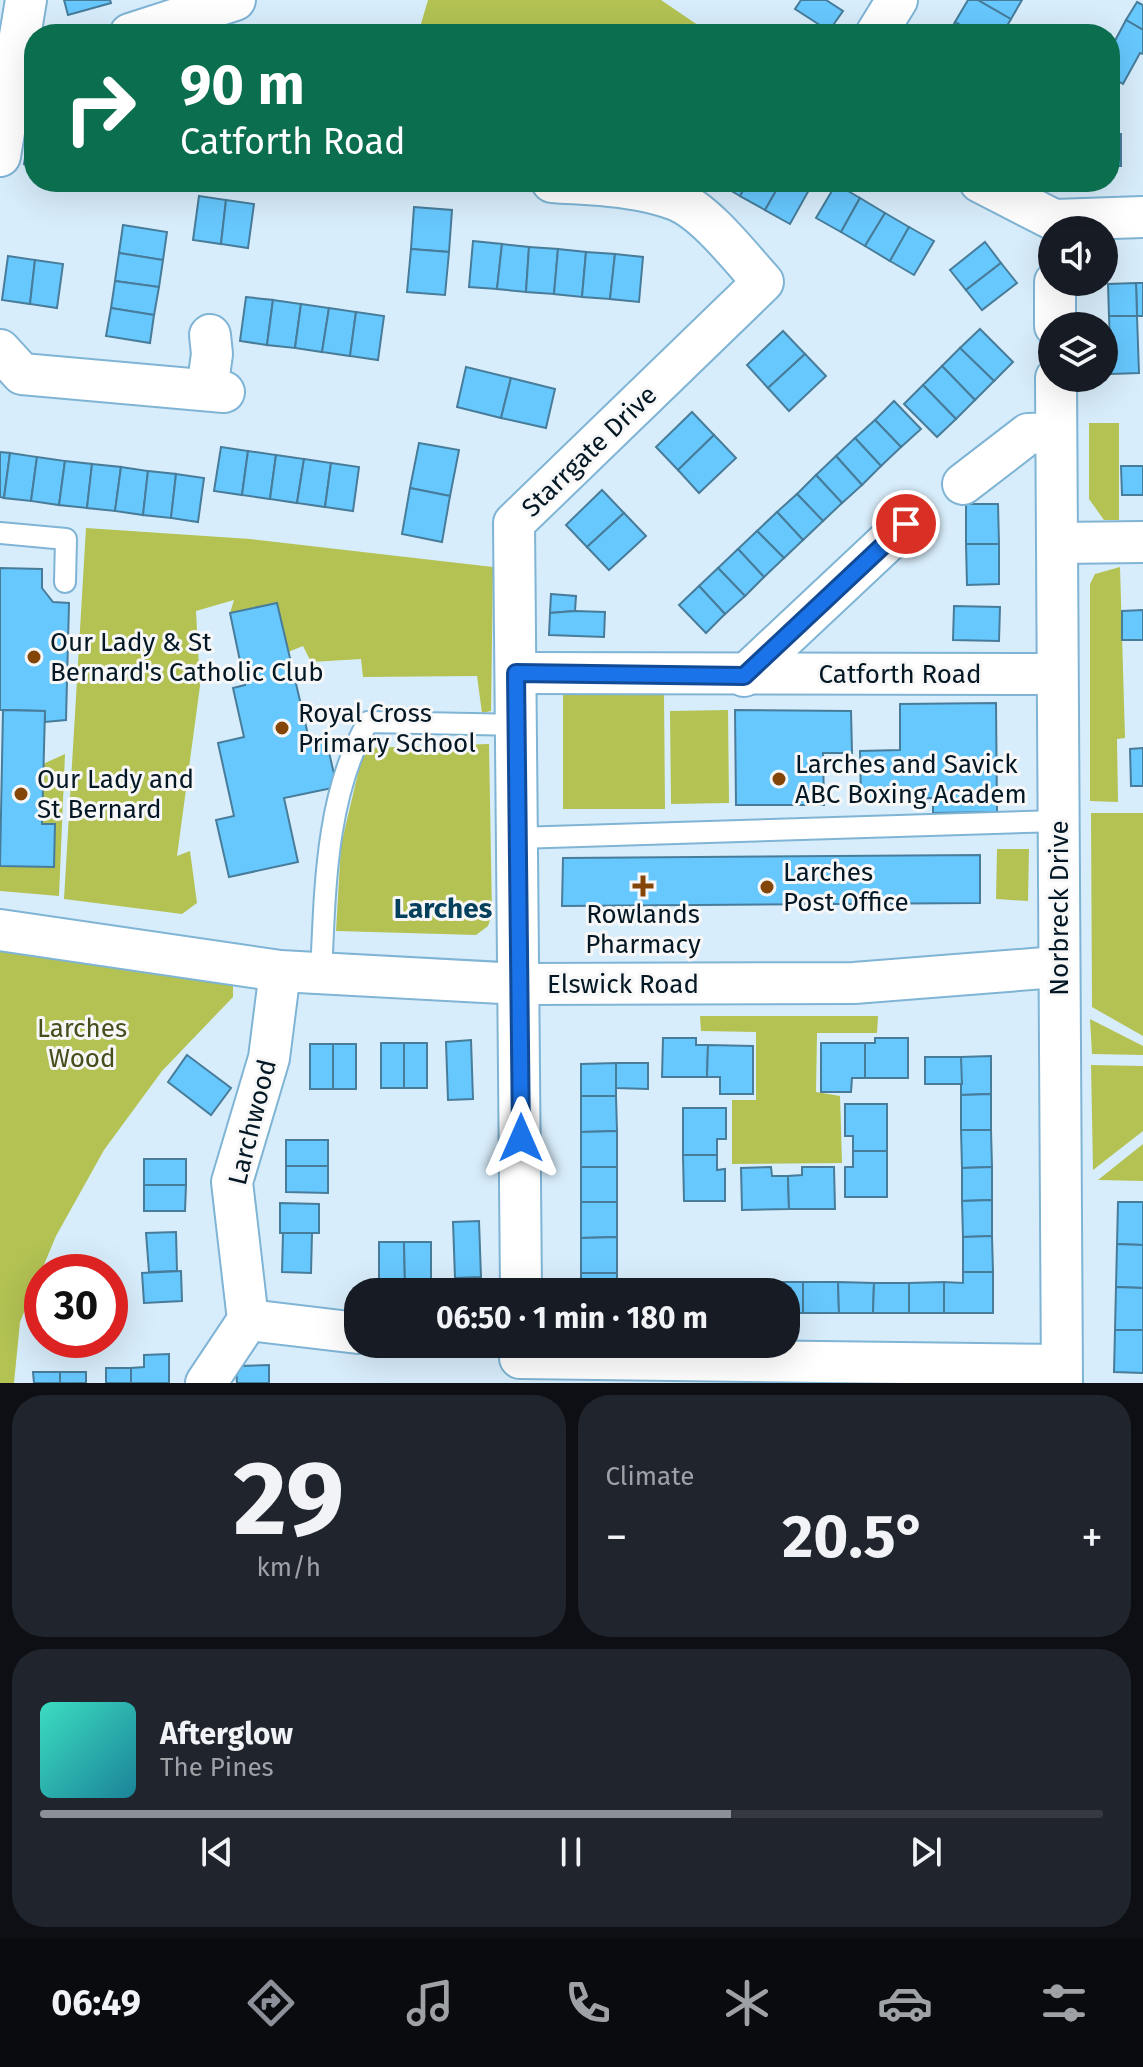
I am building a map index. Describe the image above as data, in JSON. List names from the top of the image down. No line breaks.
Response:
{"streets":{"street":["Starrgate Drive","Catforth Road","Norbreck Drive","Elswick Road","Larchwood"]},"crossings":[["Starrgate Drive","Catforth Road"],["Starrgate Drive","Elswick Road"],["Catforth Road","Norbreck Drive"],["Norbreck Drive","Elswick Road"],["Elswick Road","Larchwood"]],"districts":["Larches"],"parks":["Larches Wood"],"places":{"other":["Our Lady & St Bernard's Catholic Club","Royal Cross Primary School","Larches and Savick ABC Boxing Academ","Our Lady and St Bernard","Larches Post Office"],"health":["Rowlands Pharmacy"]},"page":{"turn":["90 m","Catforth Road"],"limit":"30","trip":"06:50 · 1 min · 180 m","tile":[["29","km/h"],"Climate"],"heat":["−","20.5°","+"],"song":["Afterglow","The Pines"],"tabs":"06:49"}}
